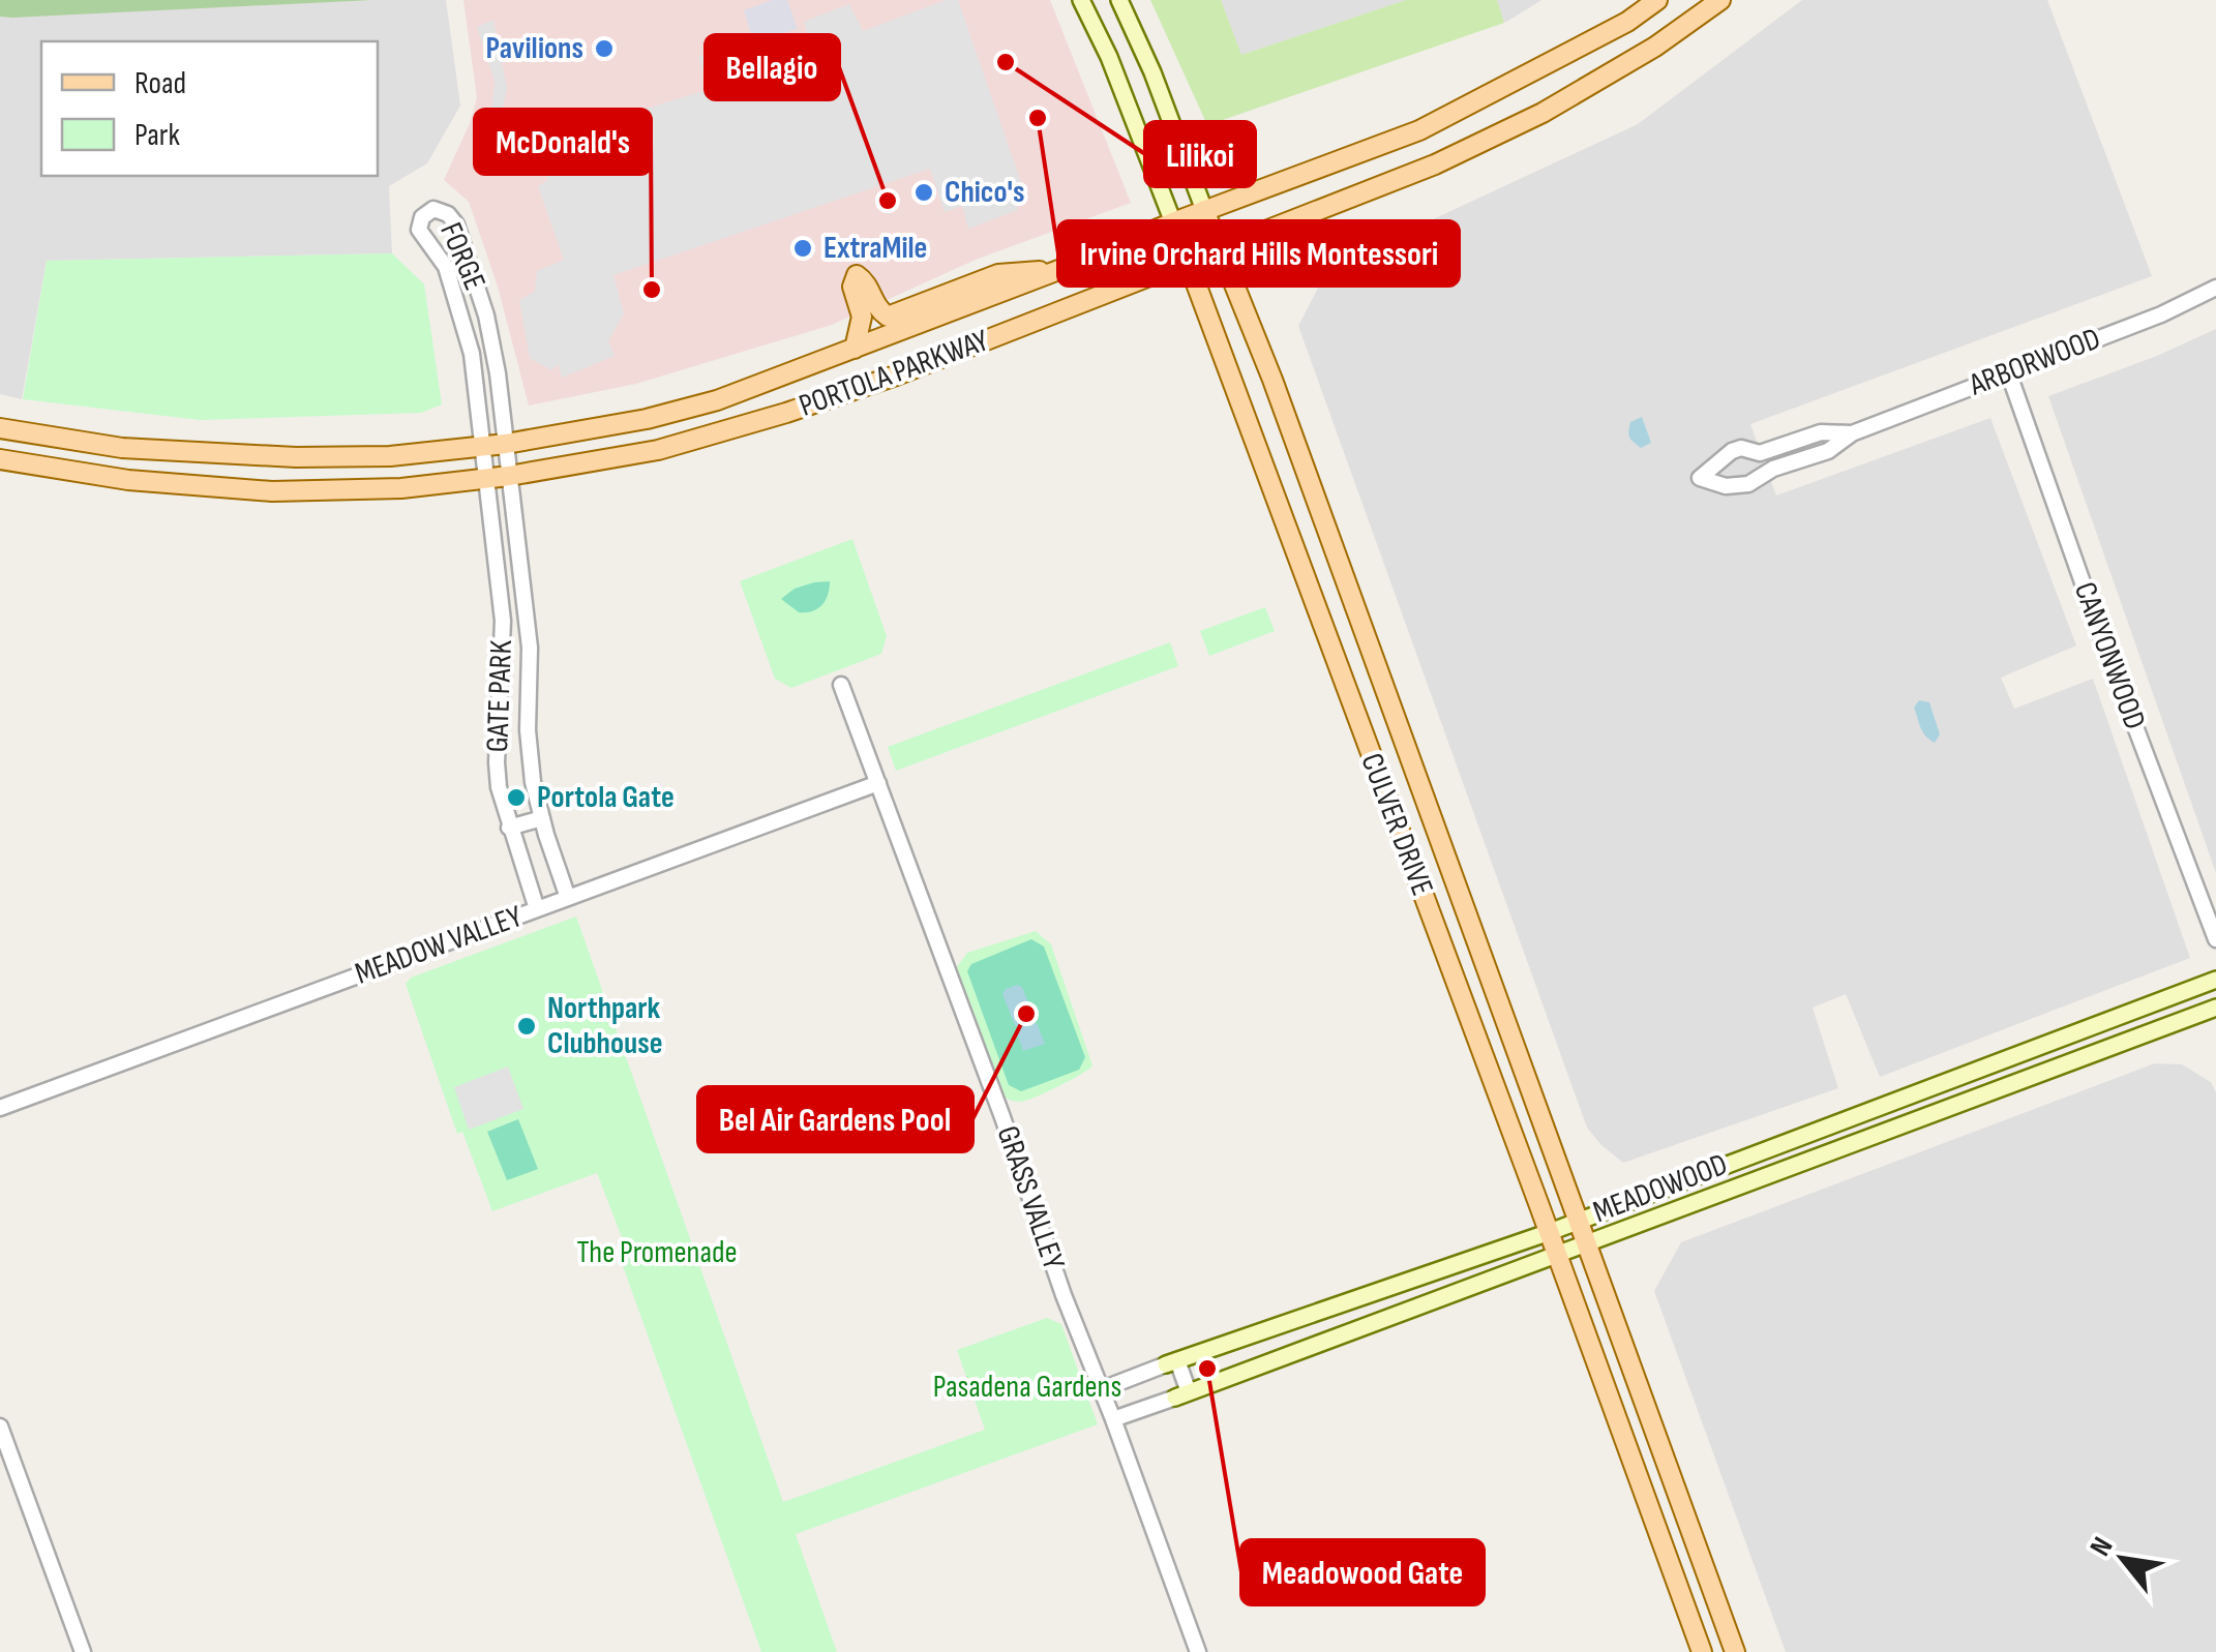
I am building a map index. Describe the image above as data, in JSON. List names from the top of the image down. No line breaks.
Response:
{"streets":{"main road":["PORTOLA PARKWAY","CULVER DRIVE","MEADOWOOD"],"street":["FORGE","ARBORWOOD","CANYONWOOD","GATE PARK","MEADOW VALLEY","GRASS VALLEY"]},"crossings":[["FORGE","PORTOLA PARKWAY"],["FORGE","GATE PARK"],["ARBORWOOD","CANYONWOOD"],["PORTOLA PARKWAY","GATE PARK"],["PORTOLA PARKWAY","CULVER DRIVE"],["GATE PARK","MEADOW VALLEY"],["CULVER DRIVE","MEADOWOOD"],["MEADOW VALLEY","GRASS VALLEY"],["MEADOWOOD","GRASS VALLEY"]],"parks":["The Promenade","Pasadena Gardens"],"places":["Pavilions","Lilikoi","Irvine Orchard Hills Montessori","Chico's","Bellagio","ExtraMile","McDonald's","Portola Gate","Bel Air Gardens Pool","Northpark Clubhouse","Meadowood Gate"],"legend":["Road","Park"],"north":"top left"}
